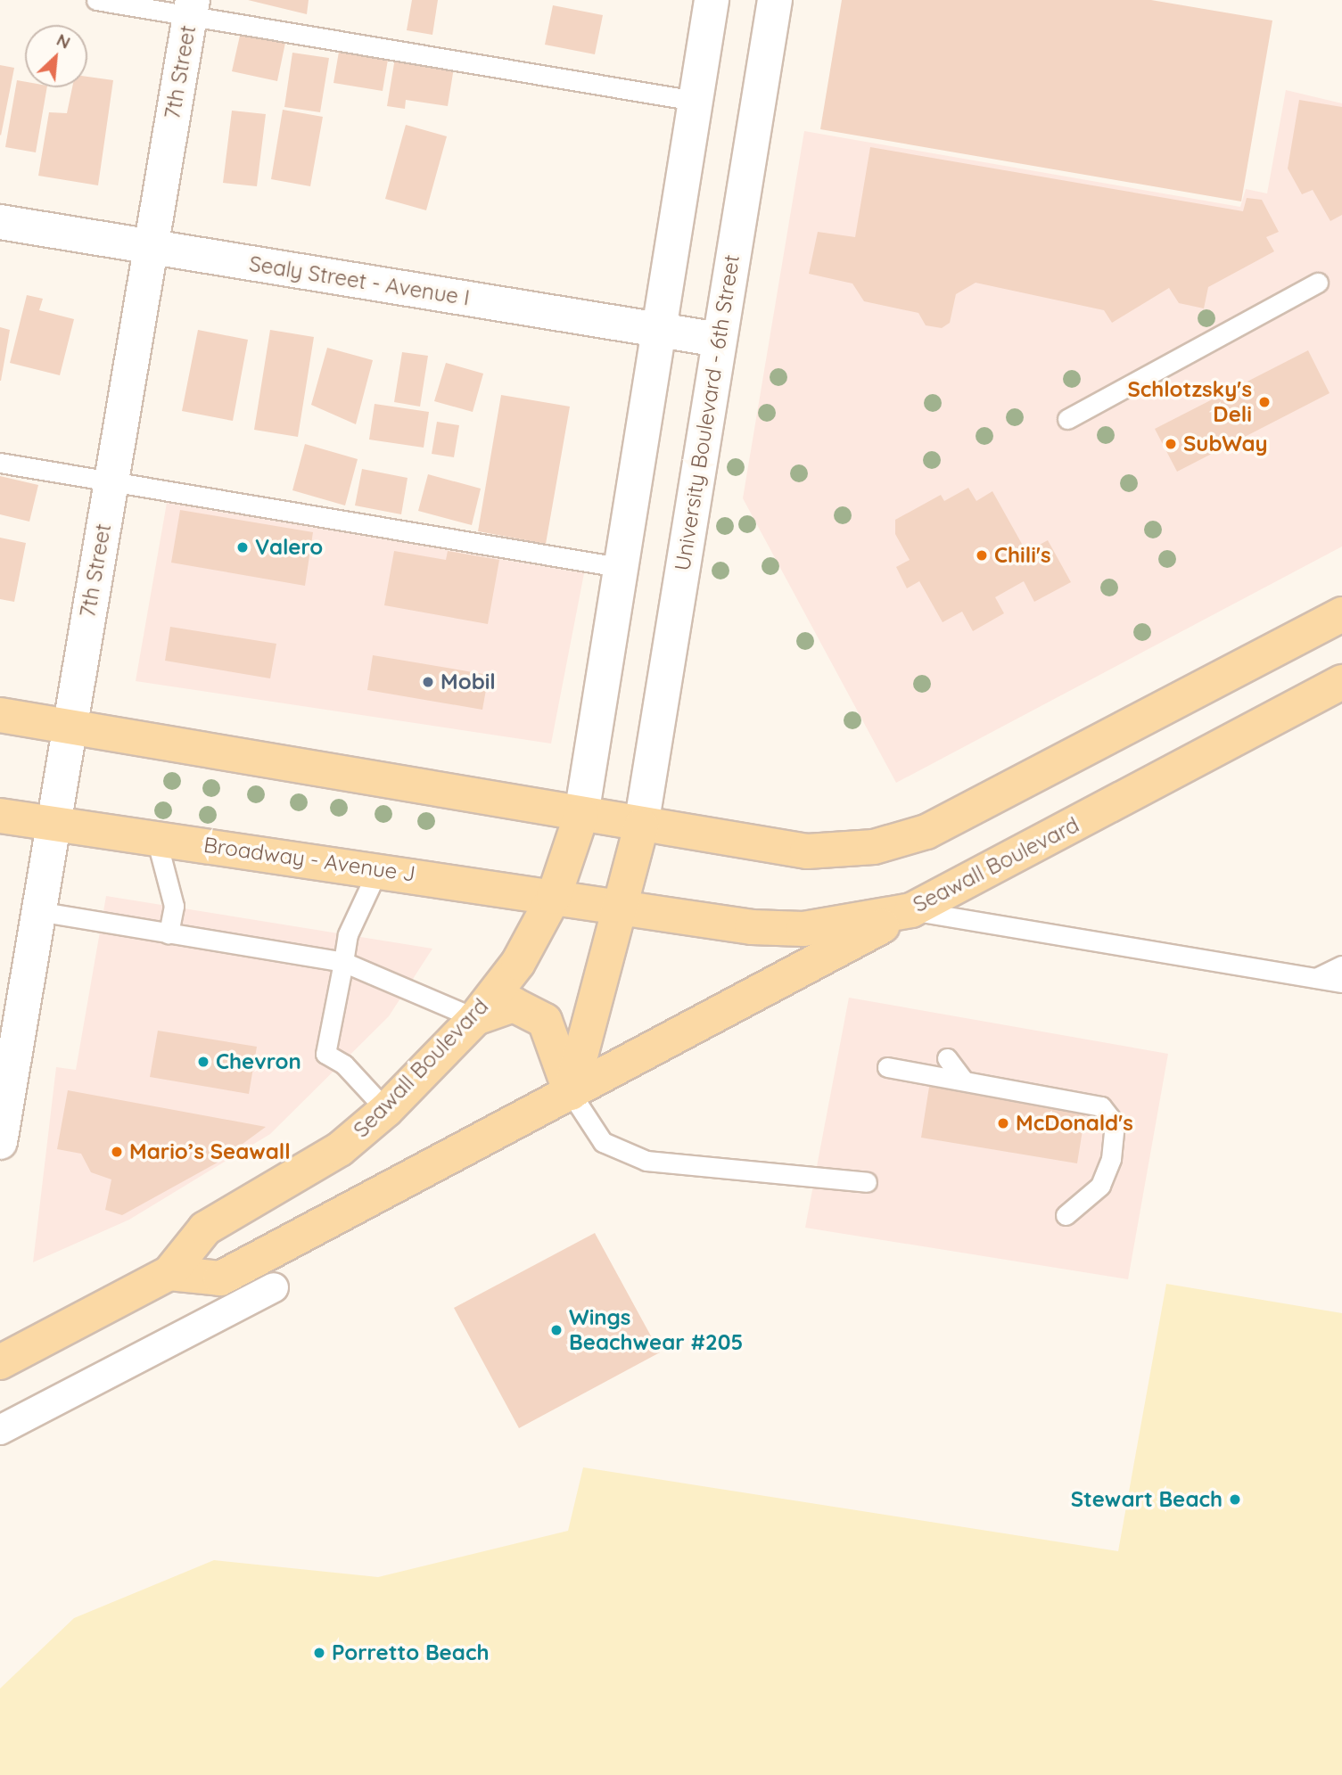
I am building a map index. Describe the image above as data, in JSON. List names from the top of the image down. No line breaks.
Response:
{"streets":{"main road":["Broadway - Avenue J","Seawall Boulevard"],"street":["7th Street","Sealy Street - Avenue I","University Boulevard - 6th Street"]},"crossings":[["7th Street","Sealy Street - Avenue I"],["7th Street","Broadway - Avenue J"],["Sealy Street - Avenue I","University Boulevard - 6th Street"],["Broadway - Avenue J","Seawall Boulevard"]],"places":["Schlotzsky's Deli","SubWay","Valero","Chili's","Mobil","Chevron","McDonald's","Mario’s Seawall","Wings Beachwear #205","Stewart Beach","Porretto Beach"],"north":"top right"}
